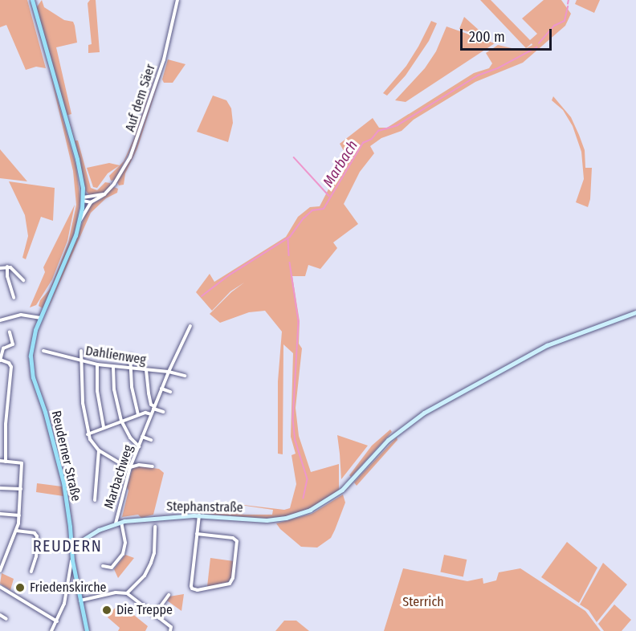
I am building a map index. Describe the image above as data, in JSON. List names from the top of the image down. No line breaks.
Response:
{"streets":{"main road":["Reuderner Straße"],"street":["Auf dem Säer","Dahlienweg","Marbachweg","Stephanstraße"]},"crossings":[["Dahlienweg","Marbachweg"],["Reuderner Straße","Stephanstraße"],["Marbachweg","Stephanstraße"]],"districts":["REUDERN"],"water":["Marbach"],"parks":["Sterrich"],"places":["Friedenskirche","Die Treppe"],"scale_bar":"200 m"}
